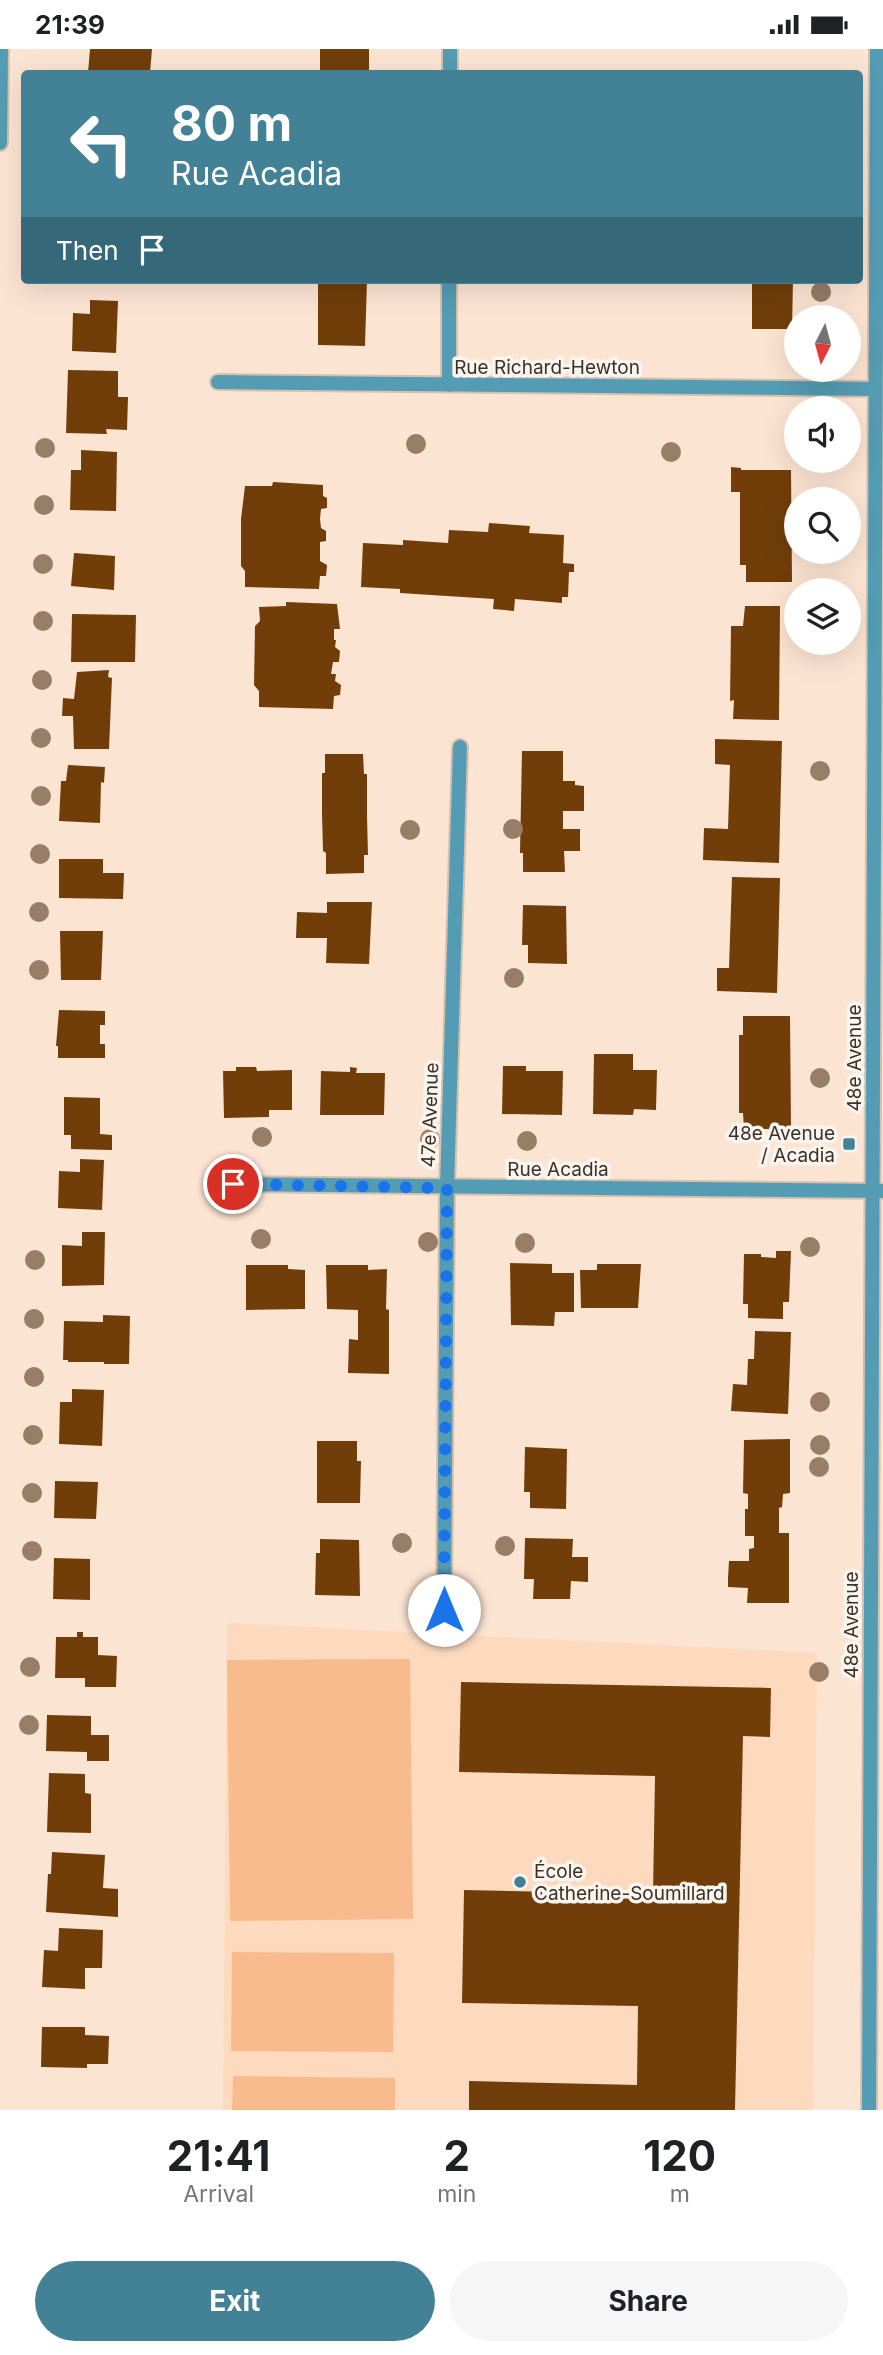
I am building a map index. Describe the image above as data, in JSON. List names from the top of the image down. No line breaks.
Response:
{"streets":{"street":["Rue Richard-Hewton","48e Avenue","47e Avenue","Rue Acadia"]},"crossings":[["Rue Richard-Hewton","48e Avenue"],["48e Avenue","Rue Acadia"],["47e Avenue","Rue Acadia"]],"places":{"transit":["48e Avenue / Acadia"],"other":["École Catherine-Soumillard"]},"north":"bottom","page":{"status":"21:39","turn":["80 m","Rue Acadia"],"then":"Then","eta":["21:41","Arrival","2","min","120","m"],"buttons":["Exit","Share"]}}
